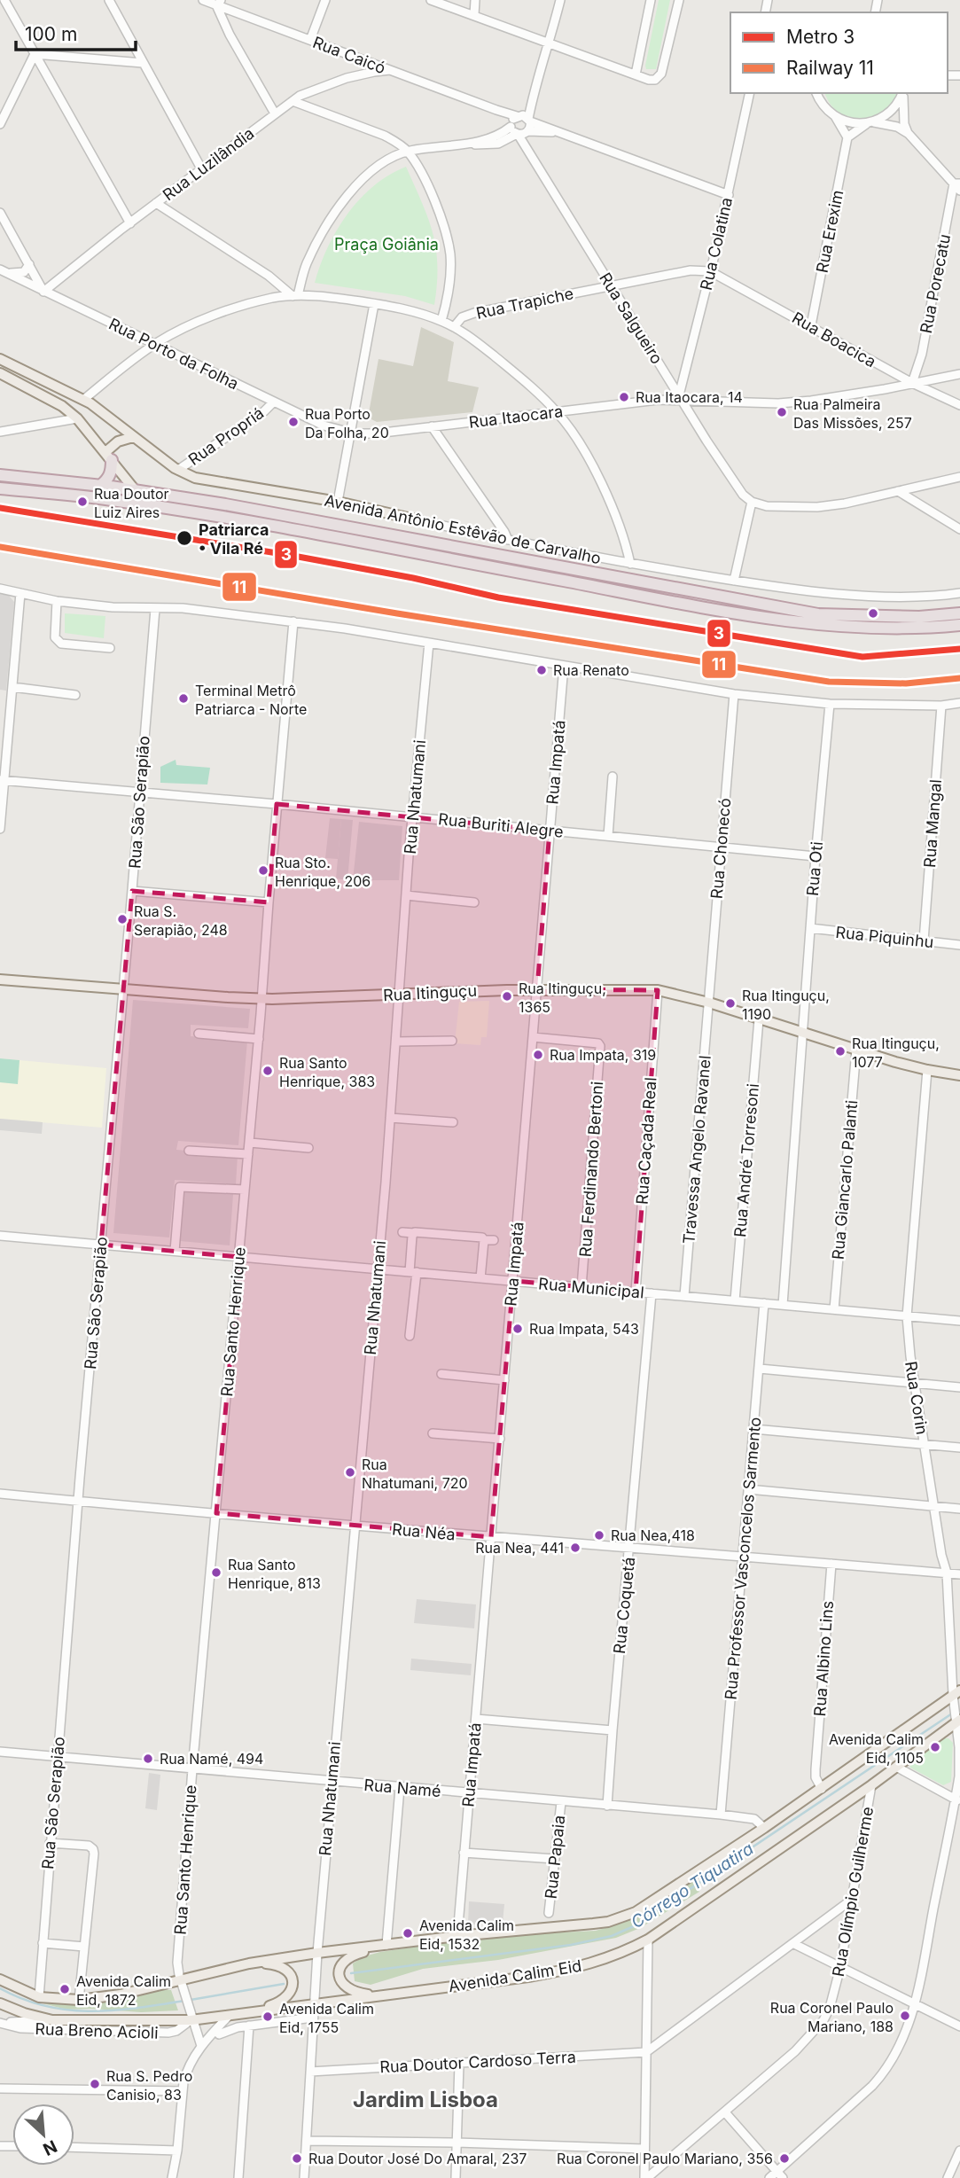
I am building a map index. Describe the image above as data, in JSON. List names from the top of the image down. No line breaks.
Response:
{"streets":{"highway":["Avenida Antônio Estêvão de Carvalho"],"main road":["Rua Itinguçu","Avenida Calim Eid"],"street":["Rua Caicó","Rua Luzilândia","Rua Erexim","Rua Colatina","Rua Porecatu","Rua Trapiche","Rua Salgueiro","Rua Boacica","Rua Porto da Folha","Rua Itaocara","Rua Propriá","Rua Impatá","Rua Nhatumani","Rua São Serapião","Rua Mangal","Rua Buriti Alegre","Rua Chonecó","Rua Oti","Rua Piquinhu","Rua Caçada Real","Travessa Angelo Ravanel","Rua André Torresoni","Rua Ferdinando Bertoni","Rua Giancarlo Palanti","Rua Municipal","Rua Santo Henrique","Rua Corin","Rua Néa","Rua Professor Vasconcelos Sarmento","Rua Coquetá","Rua Albino Lins","Rua Namé","Rua Papaia","Rua Olímpio Guilherme","Rua Breno Acioli","Rua Doutor Cardoso Terra"]},"crossings":[["Rua Caicó","Rua Luzilândia"],["Rua Caicó","Rua Salgueiro"],["Rua Luzilândia","Rua Porto da Folha"],["Rua Erexim","Rua Boacica"],["Rua Colatina","Rua Trapiche"],["Rua Colatina","Rua Salgueiro"],["Rua Colatina","Rua Boacica"],["Rua Colatina","Rua Itaocara"],["Rua Porecatu","Rua Boacica"],["Rua Porecatu","Rua Itaocara"],["Rua Trapiche","Rua Salgueiro"],["Rua Trapiche","Rua Boacica"],["Rua Salgueiro","Rua Itaocara"],["Rua Boacica","Rua Itaocara"],["Rua Porto da Folha","Rua Itaocara"],["Rua Porto da Folha","Rua Propriá"],["Rua Propriá","Avenida Antônio Estêvão de Carvalho"],["Rua Impatá","Rua Buriti Alegre"],["Rua Impatá","Rua Itinguçu"],["Rua Impatá","Rua Ferdinando Bertoni"],["Rua Impatá","Rua Municipal"],["Rua Impatá","Rua Néa"],["Rua Impatá","Rua Namé"],["Rua Nhatumani","Rua Buriti Alegre"],["Rua Nhatumani","Rua Itinguçu"],["Rua Nhatumani","Rua Municipal"],["Rua Nhatumani","Rua Néa"],["Rua Nhatumani","Rua Namé"],["Rua Nhatumani","Avenida Calim Eid"],["Rua Nhatumani","Rua Doutor Cardoso Terra"],["Rua São Serapião","Rua Buriti Alegre"],["Rua São Serapião","Rua Itinguçu"],["Rua São Serapião","Rua Municipal"],["Rua São Serapião","Rua Néa"],["Rua São Serapião","Rua Namé"],["Rua Mangal","Rua Piquinhu"],["Rua Buriti Alegre","Rua Chonecó"],["Rua Buriti Alegre","Rua Oti"],["Rua Buriti Alegre","Rua Santo Henrique"],["Rua Chonecó","Rua Itinguçu"],["Rua Chonecó","Travessa Angelo Ravanel"],["Rua Oti","Rua Piquinhu"],["Rua Oti","Rua Itinguçu"],["Rua Oti","Rua Municipal"],["Rua Itinguçu","Rua Caçada Real"],["Rua Itinguçu","Travessa Angelo Ravanel"],["Rua Itinguçu","Rua André Torresoni"],["Rua Itinguçu","Rua Giancarlo Palanti"],["Rua Itinguçu","Rua Santo Henrique"],["Rua Itinguçu","Rua Corin"],["Rua Caçada Real","Rua Municipal"],["Travessa Angelo Ravanel","Rua Municipal"],["Rua André Torresoni","Rua Municipal"],["Rua Ferdinando Bertoni","Rua Municipal"],["Rua Giancarlo Palanti","Rua Municipal"],["Rua Municipal","Rua Santo Henrique"],["Rua Municipal","Rua Corin"],["Rua Municipal","Rua Professor Vasconcelos Sarmento"],["Rua Municipal","Rua Coquetá"],["Rua Santo Henrique","Rua Néa"],["Rua Santo Henrique","Rua Namé"],["Rua Santo Henrique","Avenida Calim Eid"],["Rua Santo Henrique","Rua Breno Acioli"],["Rua Corin","Rua Néa"],["Rua Corin","Avenida Calim Eid"],["Rua Néa","Rua Professor Vasconcelos Sarmento"],["Rua Néa","Rua Coquetá"],["Rua Néa","Rua Albino Lins"],["Rua Professor Vasconcelos Sarmento","Rua Namé"],["Rua Coquetá","Rua Namé"],["Rua Namé","Rua Papaia"],["Rua Olímpio Guilherme","Avenida Calim Eid"],["Avenida Calim Eid","Rua Breno Acioli"]],"districts":["Jardim Lisboa"],"water":["Córrego Tiquatira"],"parks":["Praça Goiânia"],"places":["Rua Itaocara, 14","Rua Palmeira Das Missões, 257","Rua Porto Da Folha, 20","Rua Doutor Luiz Aires","Patriarca • Vila Ré","Rua Renato","Terminal Metrô Patriarca - Norte","Rua Sto. Henrique, 206","Rua S. Serapião, 248","Rua Itinguçu, 1365","Rua Itinguçu, 1190","Rua Itinguçu, 1077","Rua Impata, 319","Rua Santo Henrique, 383","Rua Impata, 543","Rua Nhatumani, 720","Rua Nea,418","Rua Nea, 441","Rua Santo Henrique, 813","Avenida Calim Eid, 1105","Rua Namé, 494","Avenida Calim Eid, 1532","Avenida Calim Eid, 1872","Rua Coronel Paulo Mariano, 188","Avenida Calim Eid, 1755","Rua S. Pedro Canisio, 83","Rua Doutor José Do Amaral, 237","Rua Coronel Paulo Mariano, 356"],"lines":["metro line 3","rail line 11"],"legend":["Metro 3","Railway 11"],"scale_bar":"100 m","north":"bottom right"}
